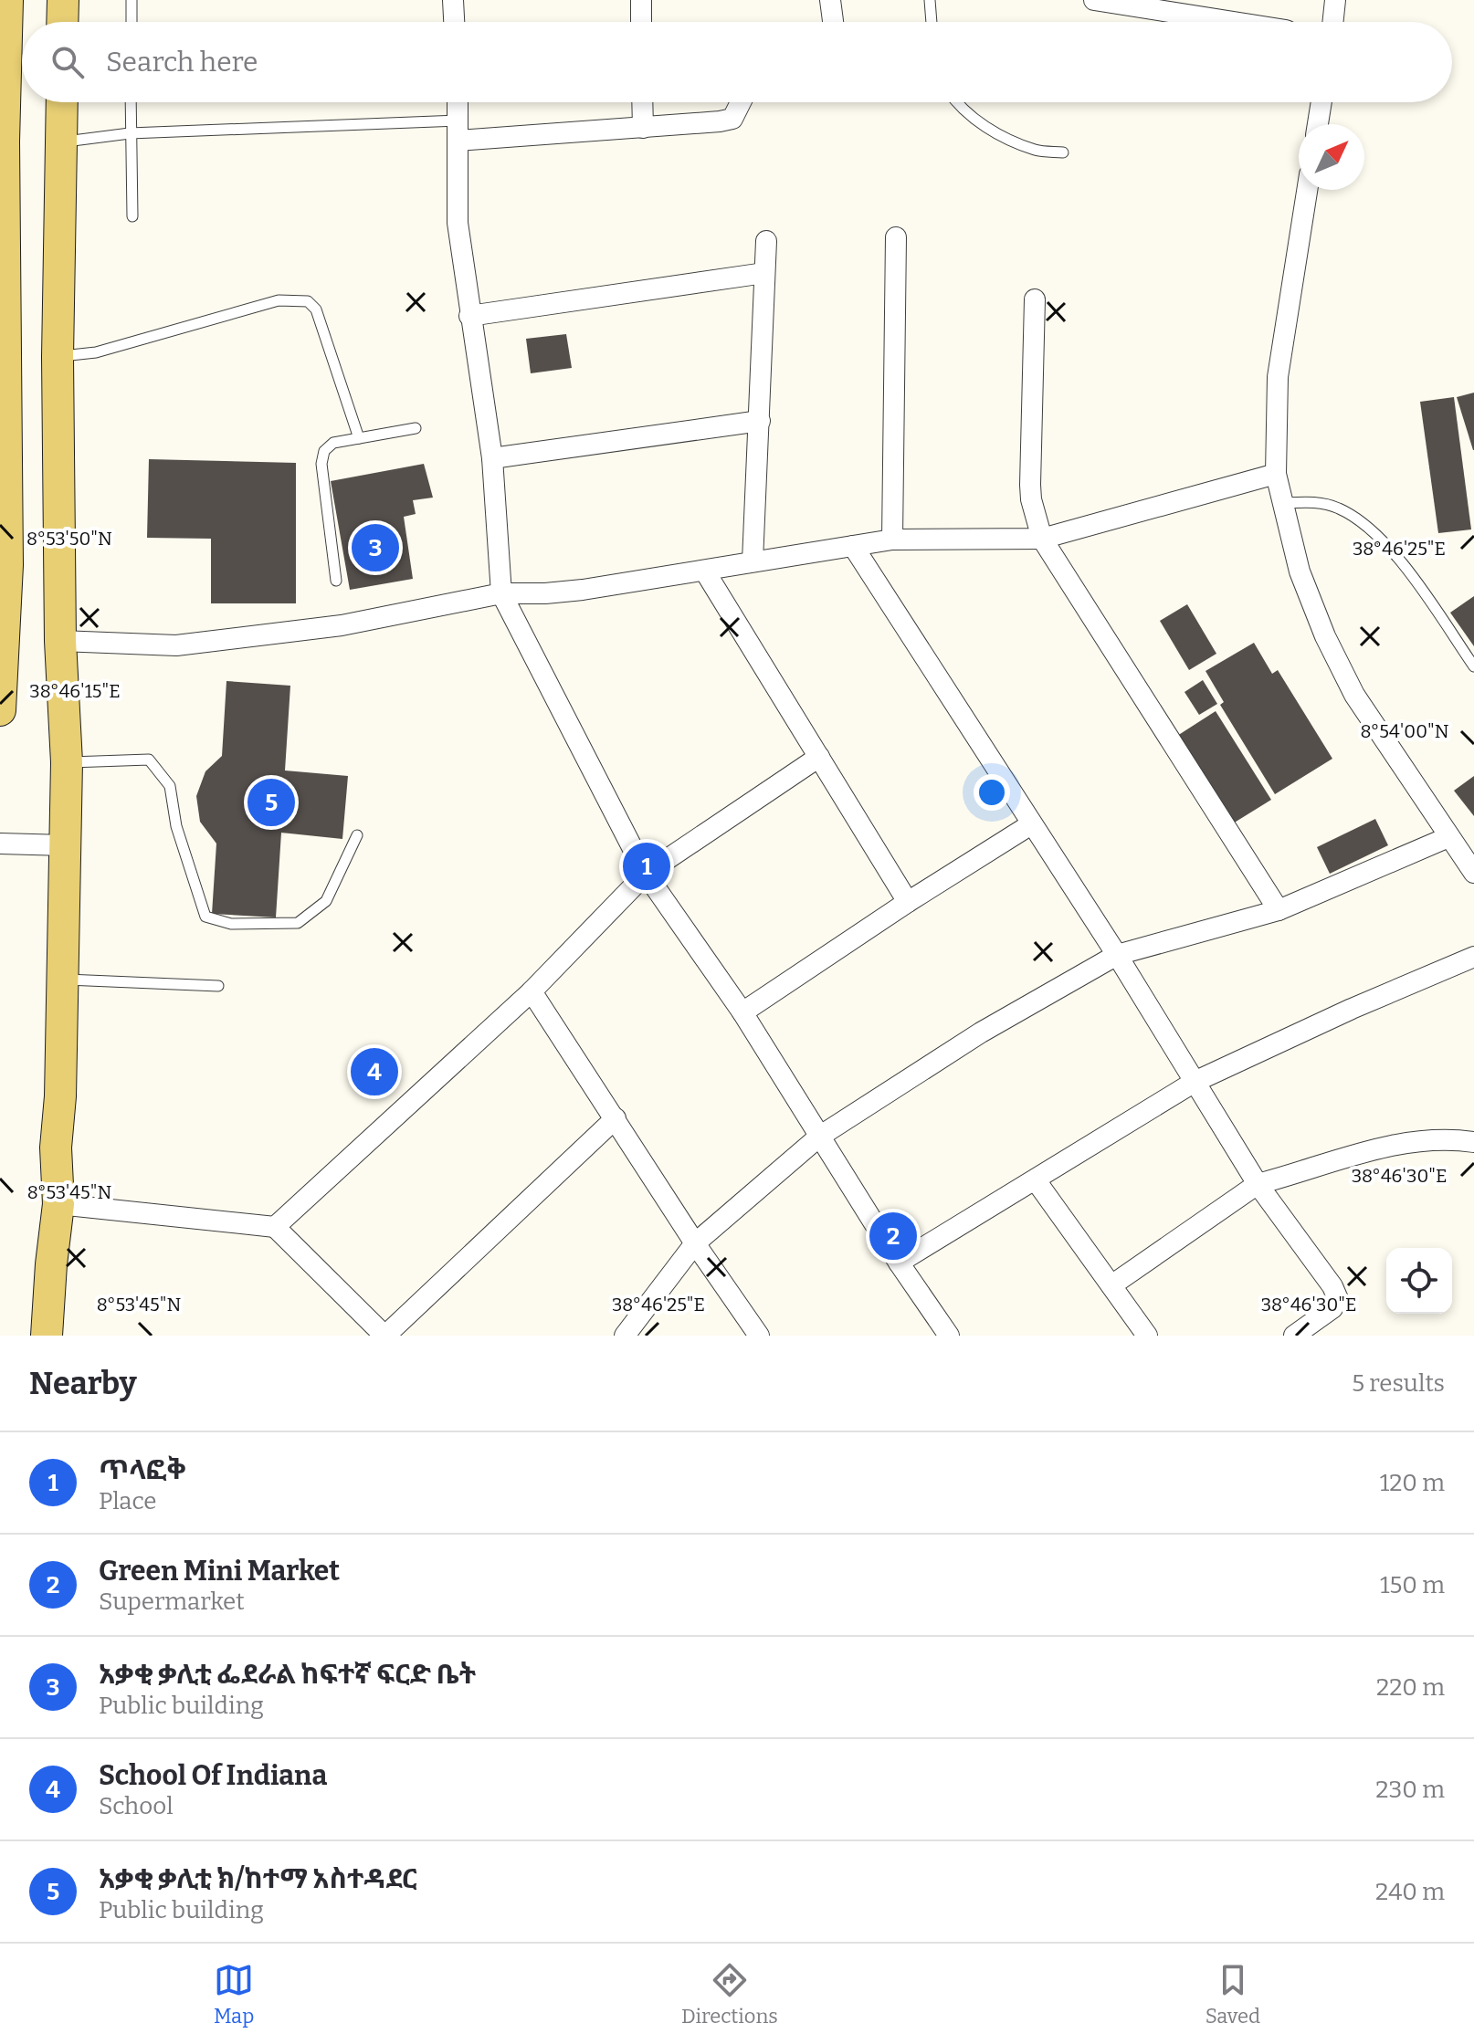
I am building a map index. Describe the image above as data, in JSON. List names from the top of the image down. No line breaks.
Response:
{"north":"top right","page":{"search":"Search here","pins":["3","5","1","4","2"],"heading":["Nearby","5 results"],"list":[{"mark":"1","name":"ጥላፎቅ","note":"Place","value":"120 m"},{"mark":"2","name":"Green Mini Market","note":"Supermarket","value":"150 m"},{"mark":"3","name":"አቃቂ ቃሊቲ ፌደራል ከፍተኛ ፍርድ ቤት","note":"Public building","value":"220 m"},{"mark":"4","name":"School Of Indiana","note":"School","value":"230 m"},{"mark":"5","name":"አቃቂ ቃሊቲ ክ/ከተማ አስተዳደር","note":"Public building","value":"240 m"}],"nav":["Map","Directions","Saved"]},"coordinates":["8°53'50\"N","38°46'25\"E","38°46'15\"E","8°54'00\"N","38°46'30\"E","8°53'45\"N"]}
